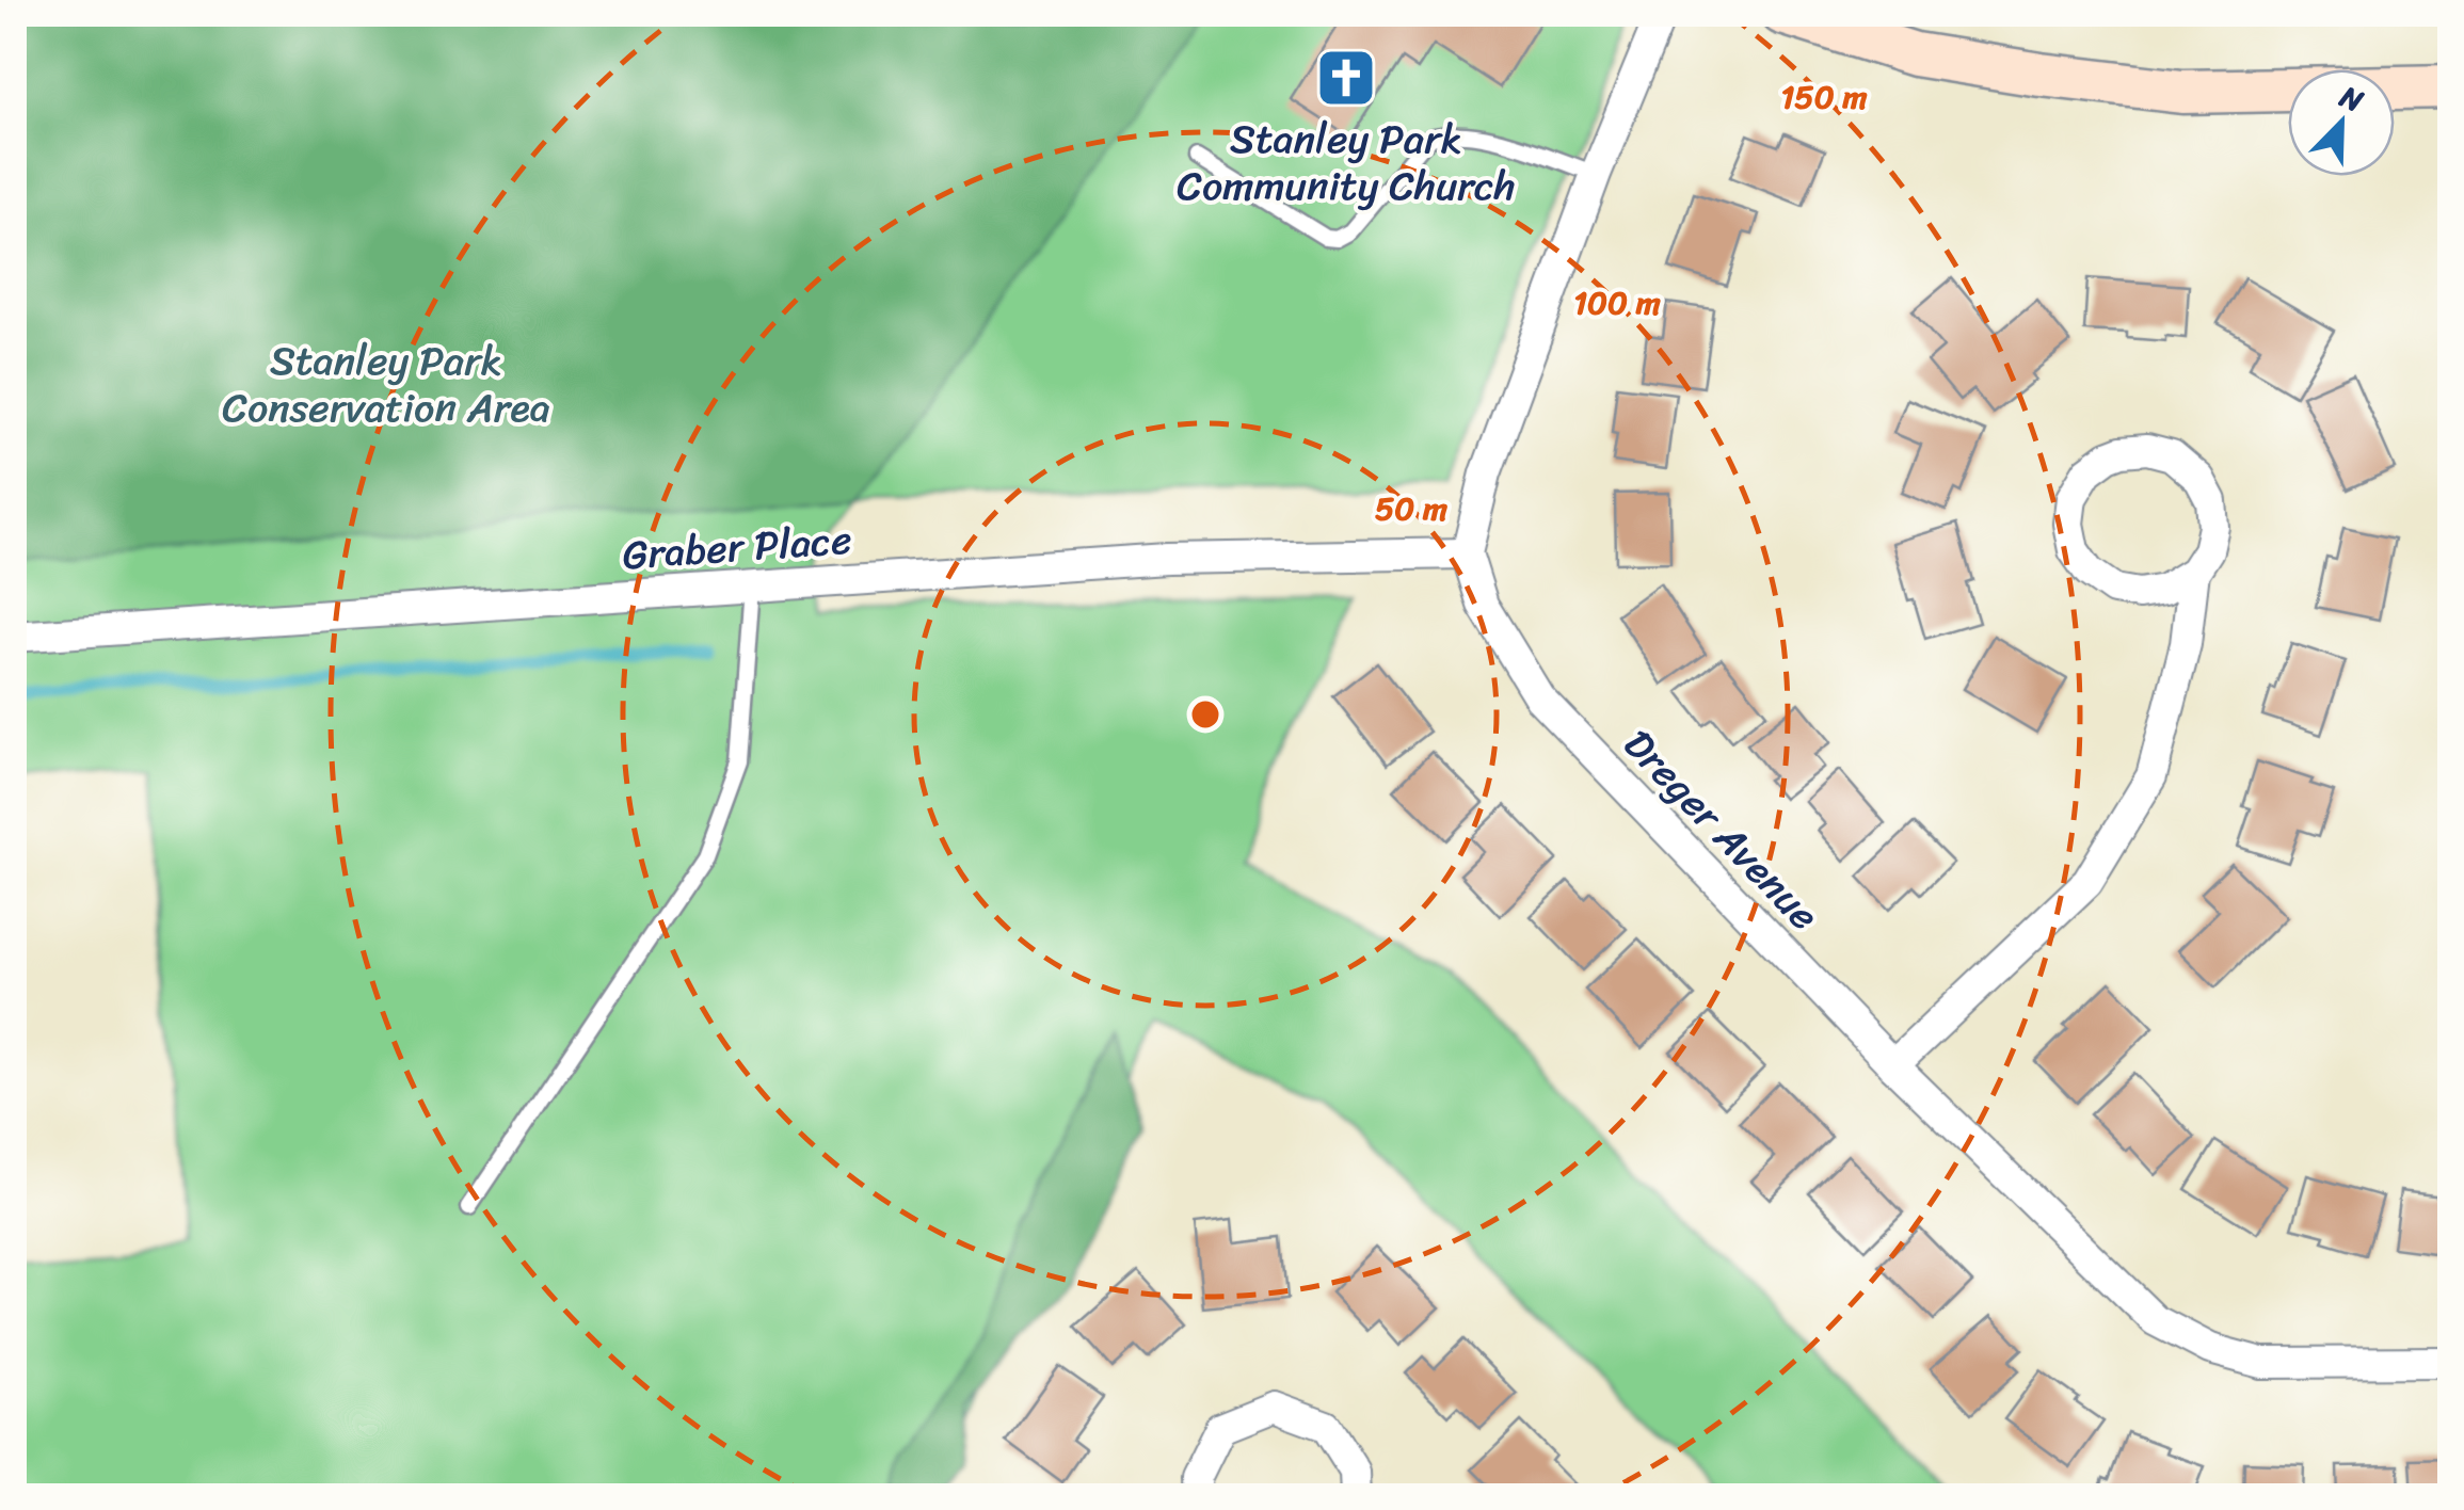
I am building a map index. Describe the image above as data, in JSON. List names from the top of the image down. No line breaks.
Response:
{"streets":{"street":["Graber Place","Dreger Avenue"]},"crossings":[["Graber Place","Dreger Avenue"]],"parks":["Stanley Park Conservation Area"],"places":{"church":["Stanley Park Community Church"]},"north":"top right","rings":["150 m","100 m","50 m"]}
